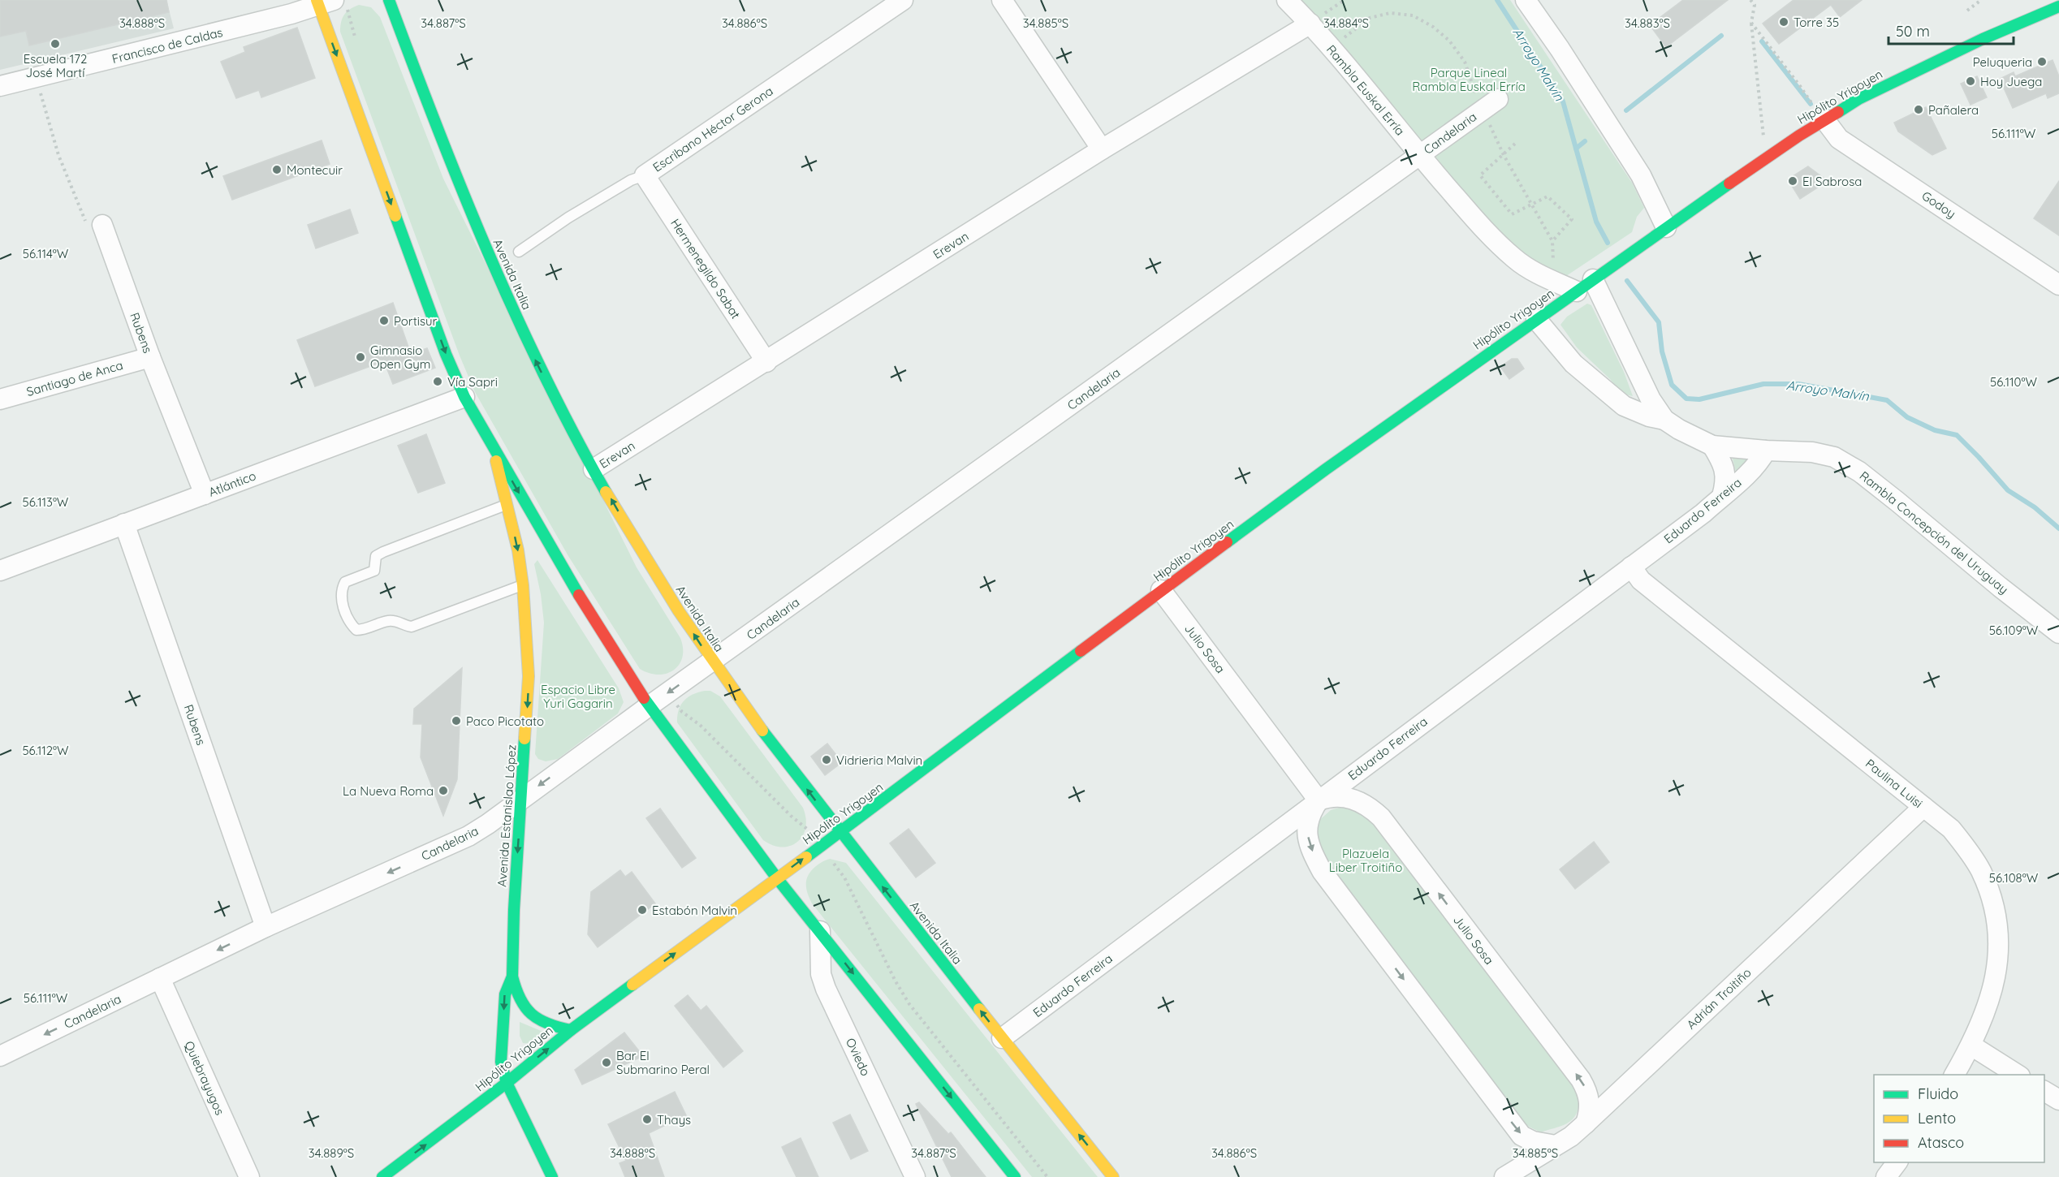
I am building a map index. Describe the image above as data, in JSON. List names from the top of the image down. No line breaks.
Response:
{"streets":{"street":["Francisco de Caldas","Rambla Euskal Erría","Hipólito Yrigoyen","Escribano Héctor Gerona","Candelaria","Godoy","Erevan","Hermenegildo Sabat","Avenida Italia","Rubens","Santiago de Anca","Atlántico","Eduardo Ferreira","Rambla Concepción del Uruguay","Julio Sosa","Paulina Luisi","Avenida Estanislao López","Adrián Troitiño","Oviedo","Quiebrayugos"]},"crossings":[["Rambla Euskal Erría","Hipólito Yrigoyen"],["Rambla Euskal Erría","Candelaria"],["Rambla Euskal Erría","Erevan"],["Hipólito Yrigoyen","Godoy"],["Hipólito Yrigoyen","Avenida Italia"],["Hipólito Yrigoyen","Rambla Concepción del Uruguay"],["Hipólito Yrigoyen","Julio Sosa"],["Hipólito Yrigoyen","Avenida Estanislao López"],["Escribano Héctor Gerona","Hermenegildo Sabat"],["Candelaria","Avenida Italia"],["Candelaria","Rubens"],["Candelaria","Avenida Estanislao López"],["Candelaria","Quiebrayugos"],["Erevan","Hermenegildo Sabat"],["Erevan","Avenida Italia"],["Avenida Italia","Eduardo Ferreira"],["Rubens","Santiago de Anca"],["Rubens","Atlántico"],["Eduardo Ferreira","Rambla Concepción del Uruguay"],["Eduardo Ferreira","Julio Sosa"],["Eduardo Ferreira","Paulina Luisi"],["Julio Sosa","Adrián Troitiño"],["Paulina Luisi","Adrián Troitiño"]],"one_way":["Candelaria","Avenida Estanislao López"],"water":["Arroyo Malvín"],"parks":["Parque Lineal Rambla Euskal Erría","Espacio Libre Yuri Gagarin","Plazuela Liber Troitiño"],"places":["Torre 35","Escuela 172 José Martí","Peluqueria","Hoy Juega","Pañalera","Montecuir","El Sabrosa","Portisur","Gimnasio Open Gym","Vía Sapri","Paco Picotato","Vidrieria Malvin","La Nueva Roma","Estabón Malvin","Bar El Submarino Peral","Thays"],"legend":["Fluido","Lento","Atasco"],"scale_bar":"50 m","coordinates":["34.888°S","34.887°S","34.886°S","34.885°S","34.883°S","34.884°S","56.111°W","56.114°W","56.110°W","56.113°W","56.109°W","56.112°W","56.108°W","34.889°S"]}
